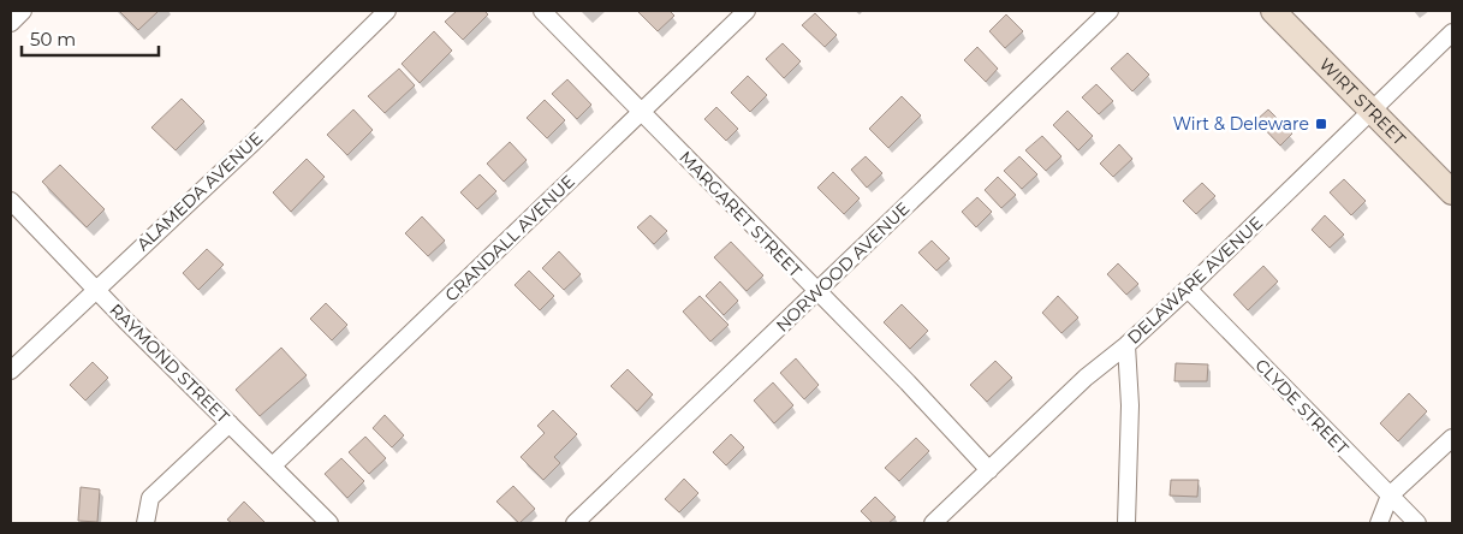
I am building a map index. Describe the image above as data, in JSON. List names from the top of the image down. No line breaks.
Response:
{"streets":{"main road":["WIRT STREET"],"street":["ALAMEDA AVENUE","MARGARET STREET","CRANDALL AVENUE","NORWOOD AVENUE","DELAWARE AVENUE","RAYMOND STREET","CLYDE STREET"]},"crossings":[["WIRT STREET","DELAWARE AVENUE"],["ALAMEDA AVENUE","RAYMOND STREET"],["MARGARET STREET","CRANDALL AVENUE"],["MARGARET STREET","NORWOOD AVENUE"],["MARGARET STREET","DELAWARE AVENUE"],["CRANDALL AVENUE","RAYMOND STREET"],["DELAWARE AVENUE","CLYDE STREET"]],"places":{"transit":["Wirt & Deleware"]},"scale_bar":"50 m"}
